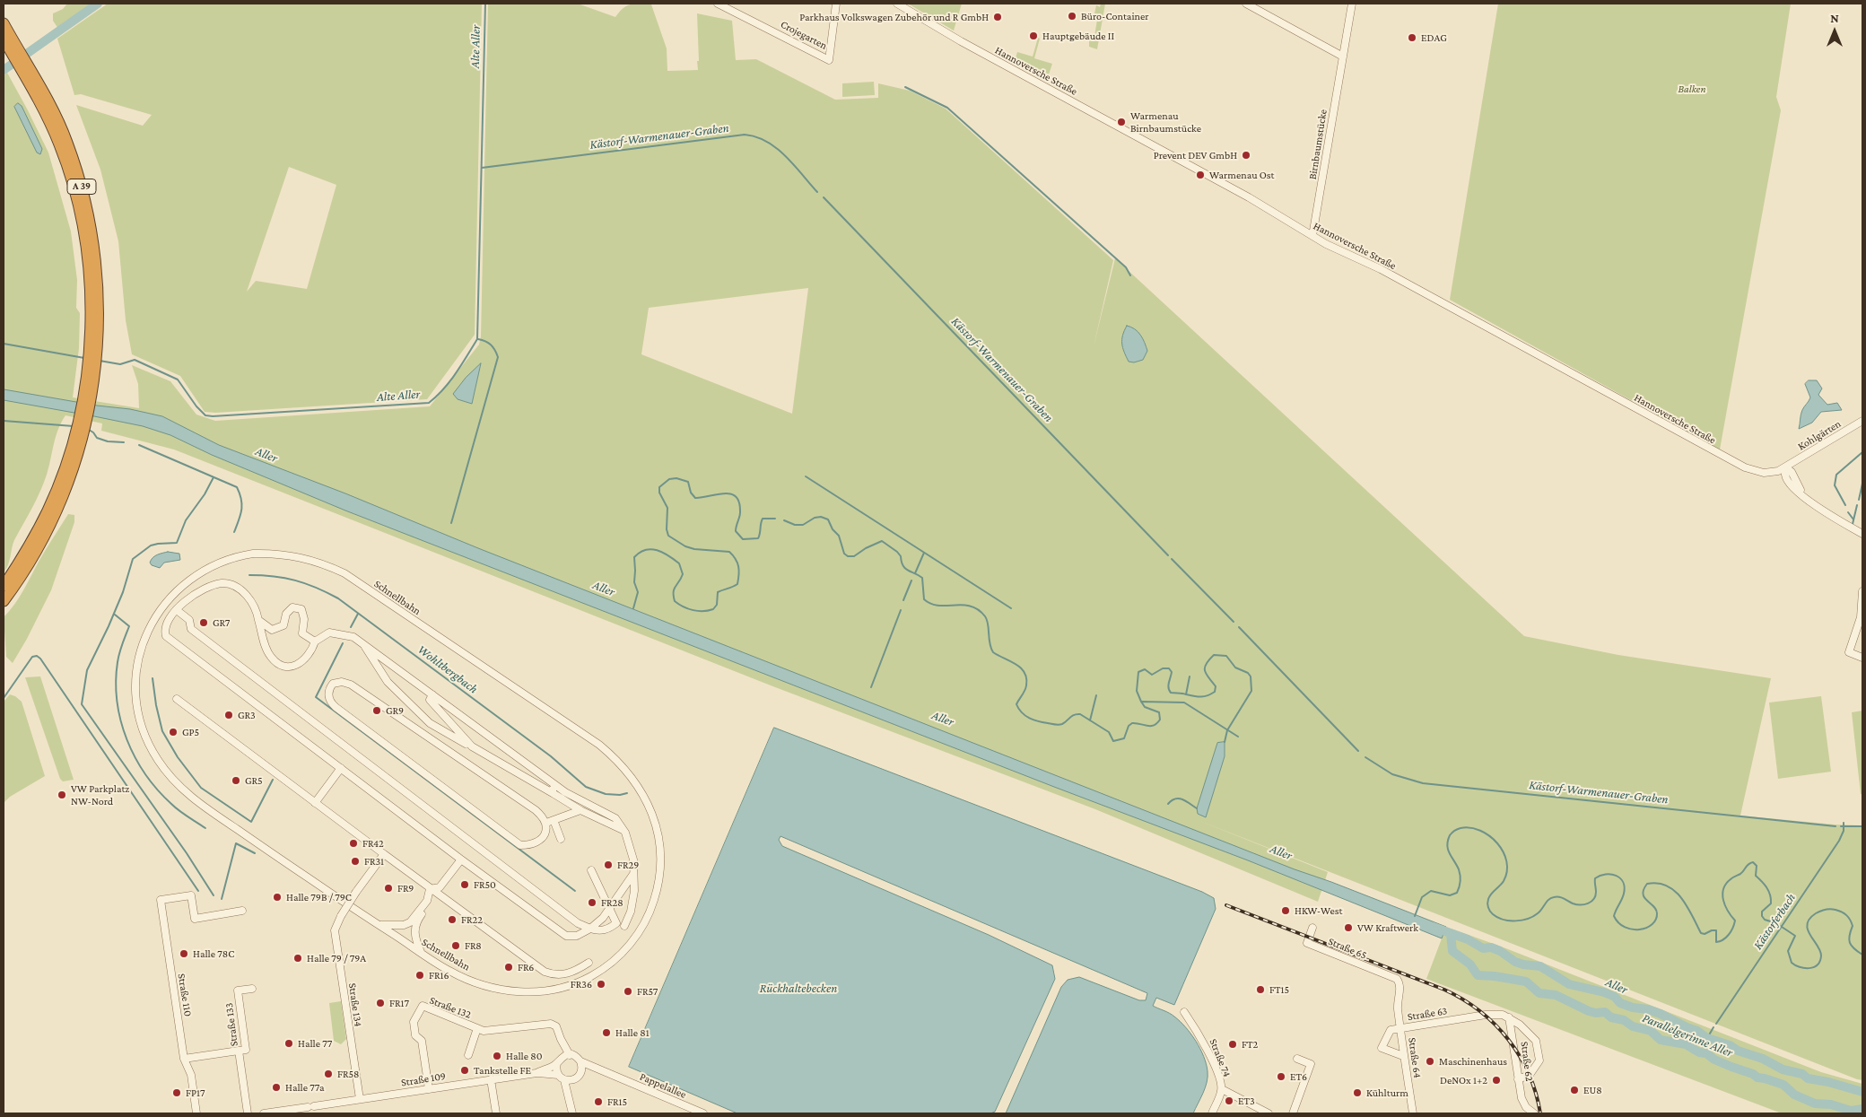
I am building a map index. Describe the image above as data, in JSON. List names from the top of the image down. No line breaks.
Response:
{"streets":{"highway":["A 39"],"street":["Crojegarten","Hannoversche Straße","Birnbaumstücke","Kohlgärten","Schnellbahn","Straße 65","Straße 110","Straße 134","Straße 132","Straße 63","Straße 133","Straße 74","Straße 64","Straße 62","Straße 109","Pappelallee"]},"crossings":[["Hannoversche Straße","Birnbaumstücke"],["Hannoversche Straße","Kohlgärten"],["Straße 65","Straße 64"],["Straße 110","Straße 133"],["Straße 134","Straße 109"],["Straße 132","Straße 109"],["Straße 63","Straße 64"],["Straße 63","Straße 62"]],"water":["Alte Aller","Kästorf-Warmenauer-Graben","Aller","Wohltbergbach","Kästorferbach","Rückhaltebecken","Parallelgerinne Aller"],"parks":["Balken"],"places":["Büro-Container","Parkhaus Volkswagen Zubehör und R GmbH","Hauptgebäude II","EDAG","Warmenau Birnbaumstücke","Prevent DEV GmbH","Warmenau Ost","GR7","GR9","GR3","GP5","GR5","VW Parkplatz NW-Nord","FR42","FR31","FR29","FR50","FR9","Halle 79B / 79C","FR28","HKW-West","FR22","VW Kraftwerk","FR8","Halle 78C","Halle 79 / 79A","FR6","FR16","FR36","FT15","FR57","FR17","Halle 81","Halle 77","FT2","Halle 80","Maschinenhaus","Tankstelle FE","FR58","ET6","DeNOx 1+2","Halle 77a","EU8","FP17","Kühlturm","ET3","FR15"],"north":"top"}
